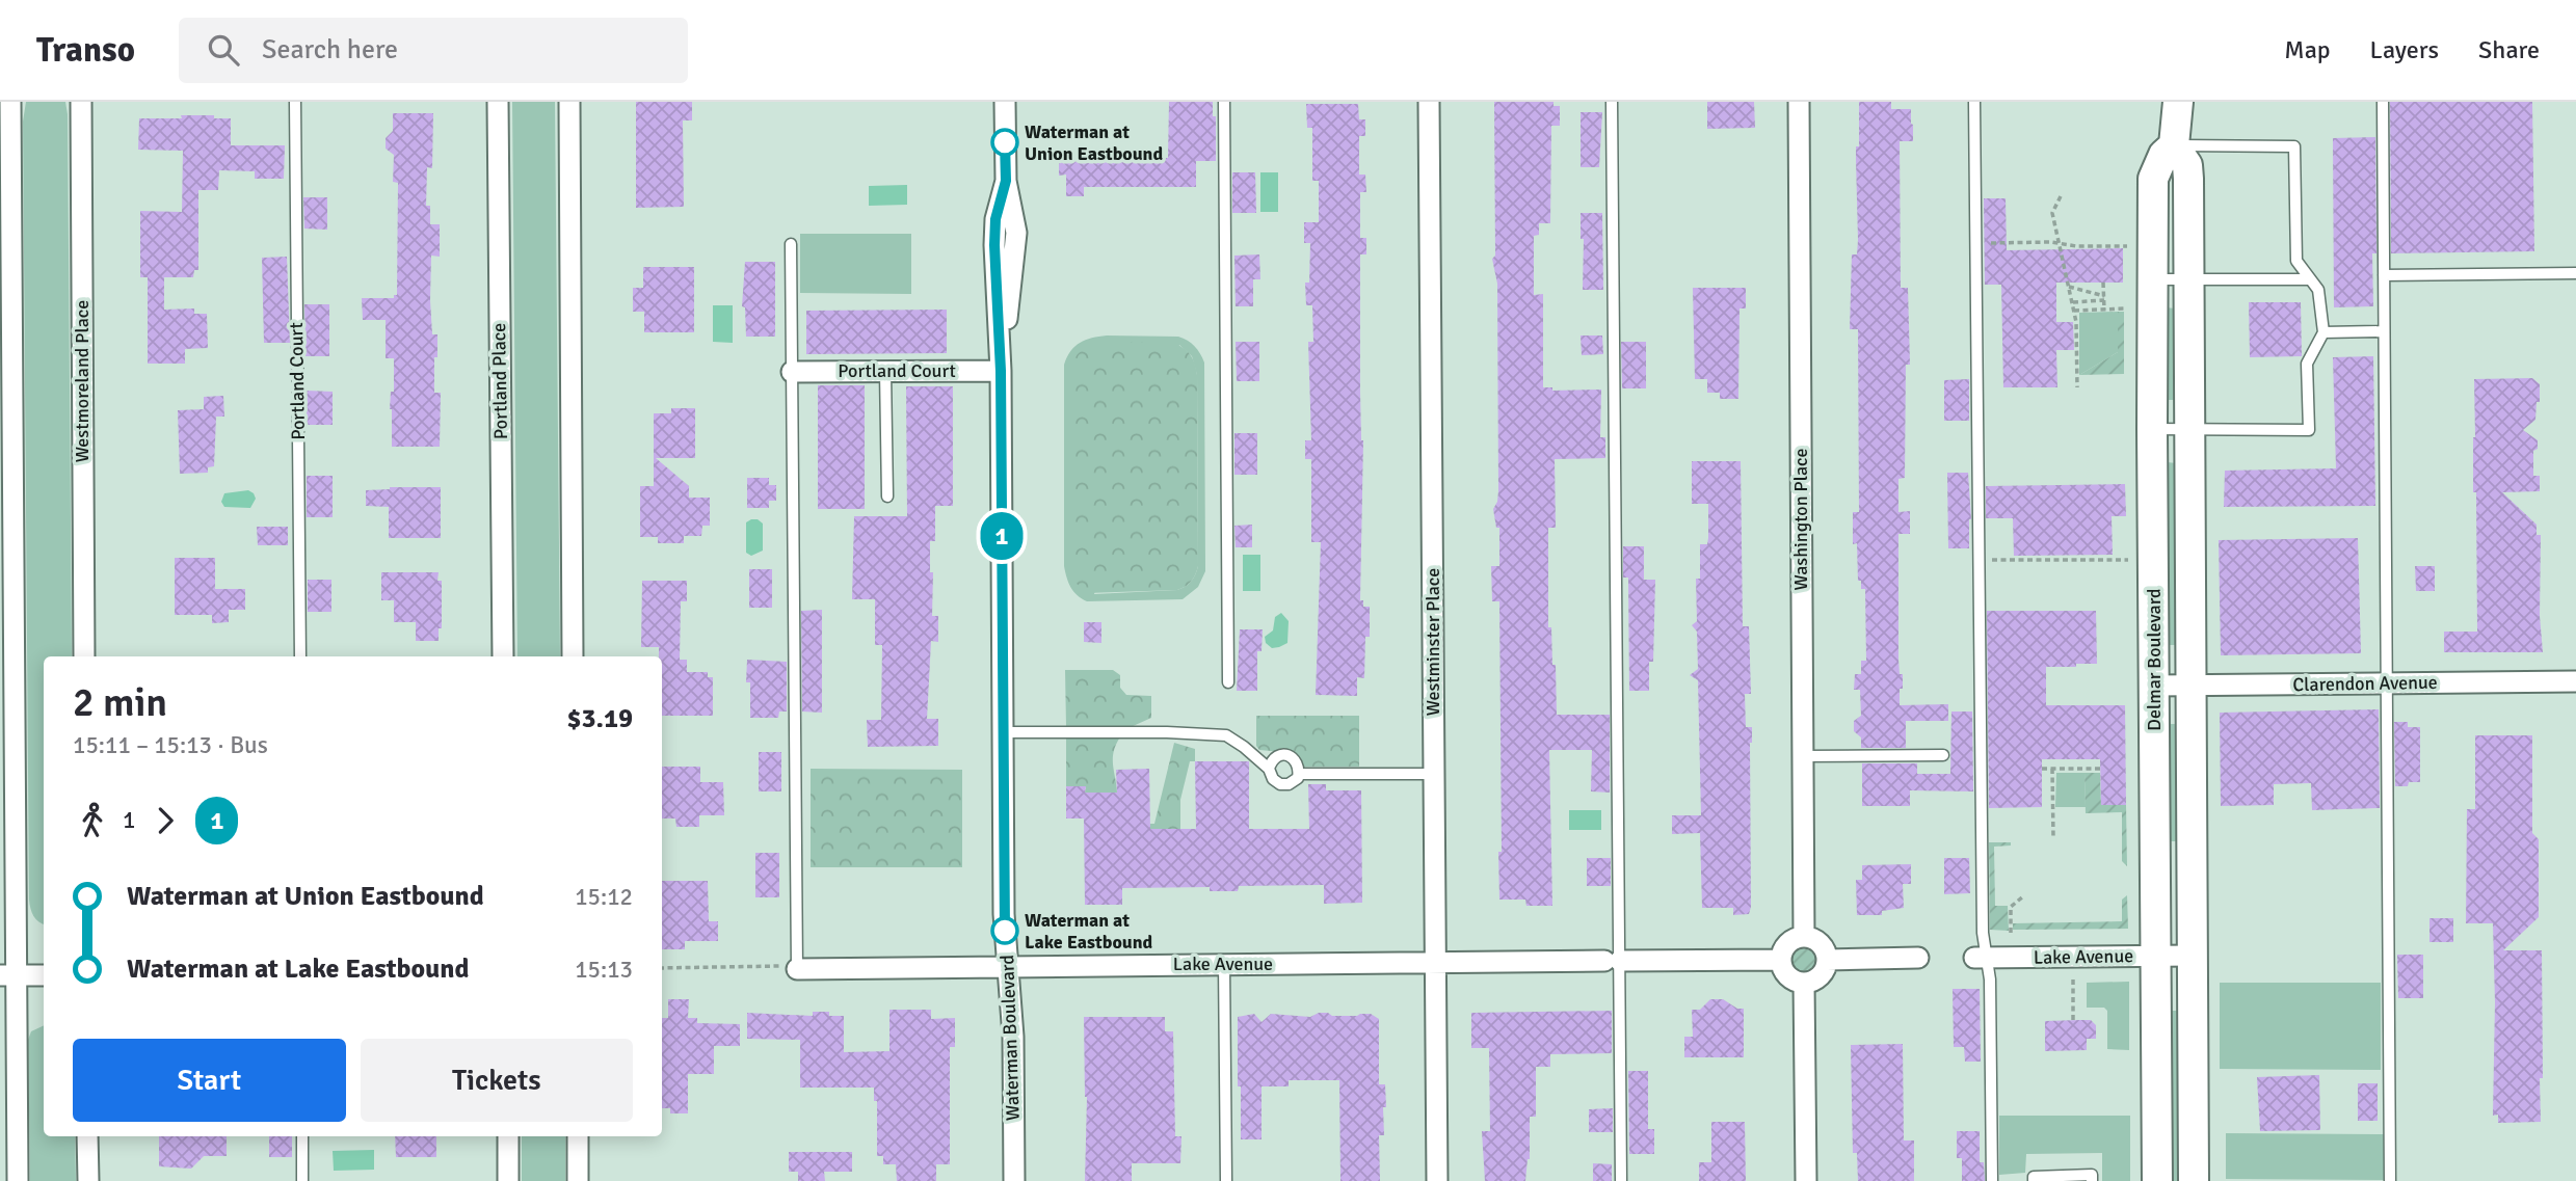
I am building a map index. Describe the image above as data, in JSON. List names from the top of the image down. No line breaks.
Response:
{"streets":{"main road":["Delmar Boulevard"],"street":["Portland Court","Westmoreland Place","Portland Place","Washington Place","Westminster Place","Clarendon Avenue","Lake Avenue","Waterman Boulevard"]},"crossings":[["Portland Court","Waterman Boulevard"],["Washington Place","Lake Avenue"],["Westminster Place","Lake Avenue"],["Delmar Boulevard","Clarendon Avenue"],["Delmar Boulevard","Lake Avenue"],["Lake Avenue","Waterman Boulevard"]],"places":["Waterman at Union Eastbound","Waterman at Lake Eastbound"],"lines":["bus line 1"],"page":{"header":"Transo","search":"Search here","nav":["Map","Layers","Share"],"on_map":"1","heading":["2 min","15:11 – 15:13 · Bus","$3.19"],"legs":["1","1"],"list":[{"name":"Waterman at Union Eastbound","value":"15:12"},{"name":"Waterman at Lake Eastbound","value":"15:13"}],"buttons":["Start","Tickets"]}}
